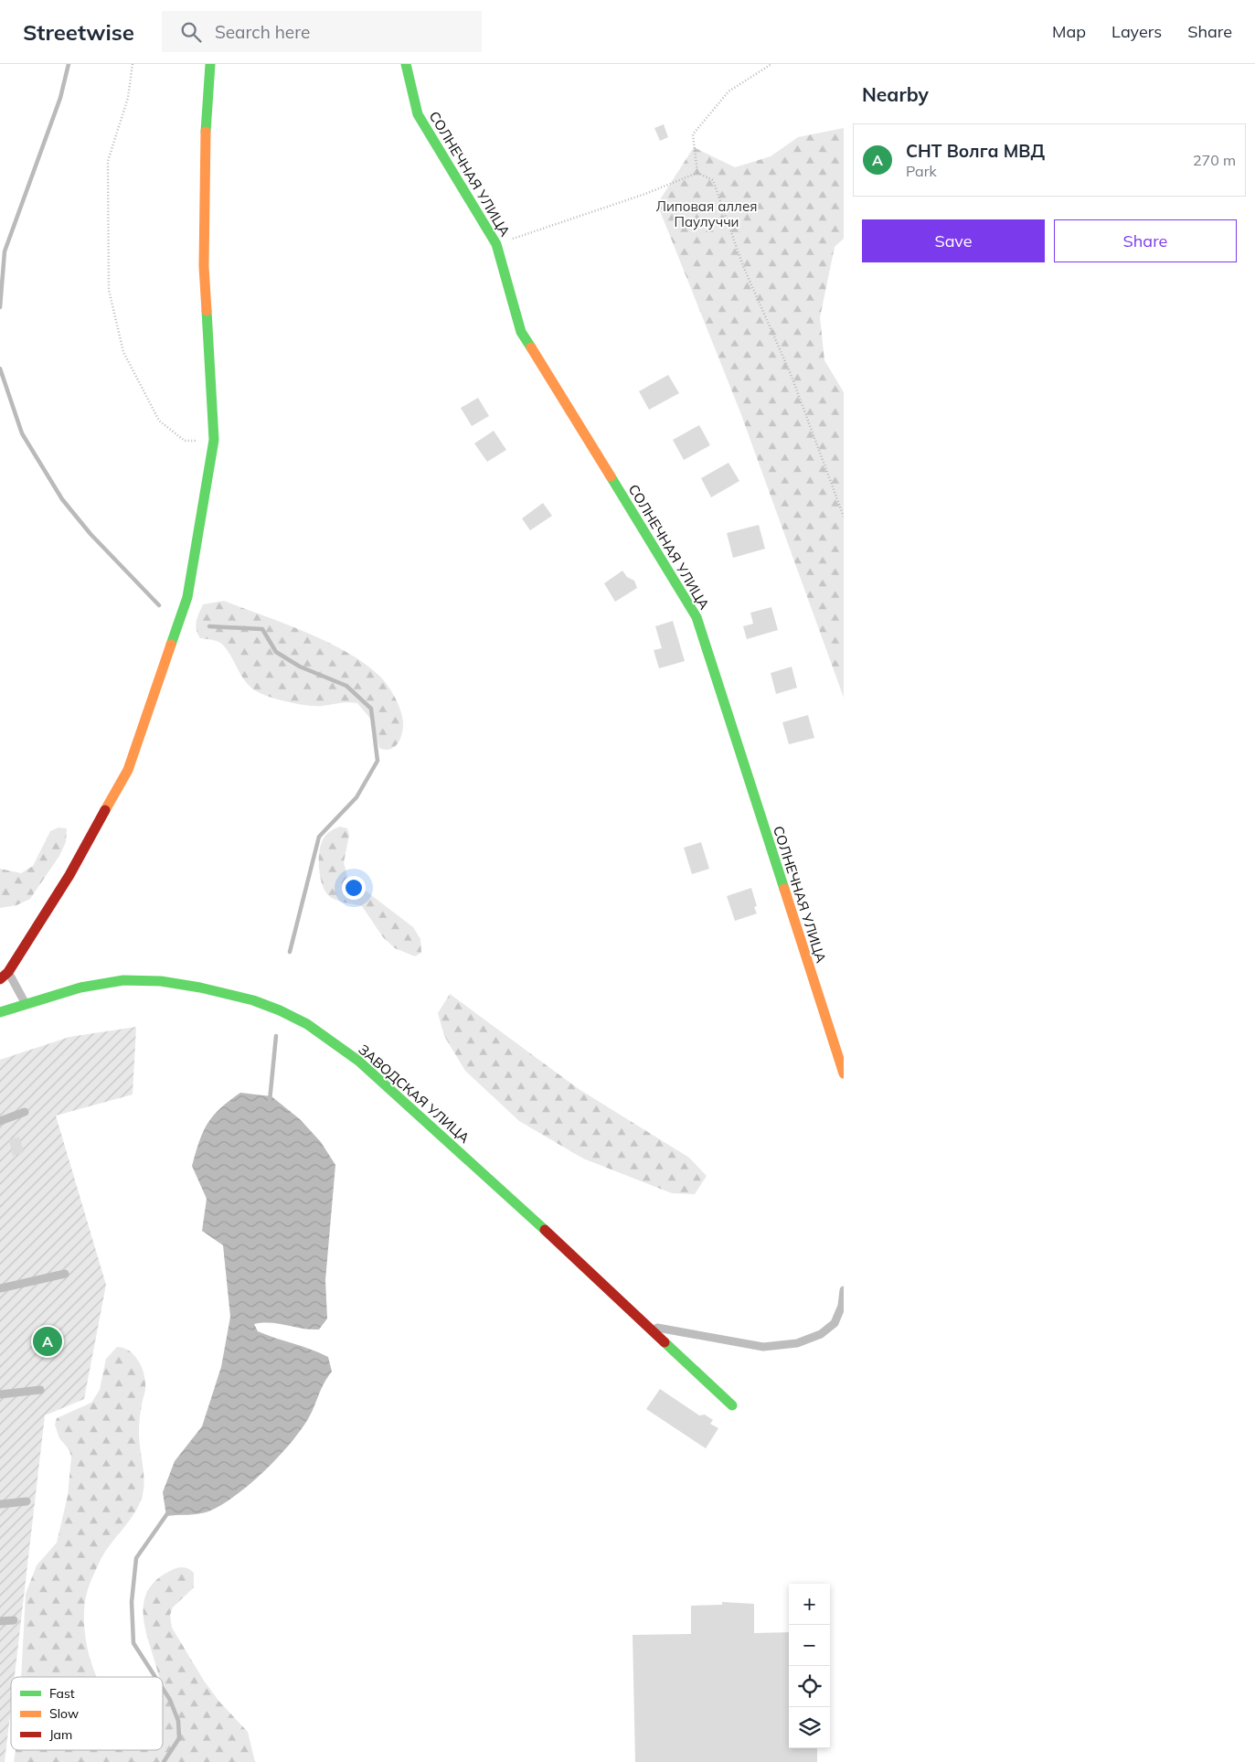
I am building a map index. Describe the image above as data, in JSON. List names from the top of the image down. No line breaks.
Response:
{"streets":{"street":["СОЛНЕЧНАЯ УЛИЦА","ЗАВОДСКАЯ УЛИЦА"]},"parks":["Липовая аллея Паулуччи"],"legend":["Fast","Slow","Jam"],"page":{"header":"Streetwise","search":"Search here","nav":["Map","Layers","Share"],"heading":"Nearby","list":[{"mark":"A","name":"СНТ Волга МВД","note":"Park","value":"270 m"}],"buttons":["Save","Share"],"pins":"A","map_buttons":["+","−"]}}
